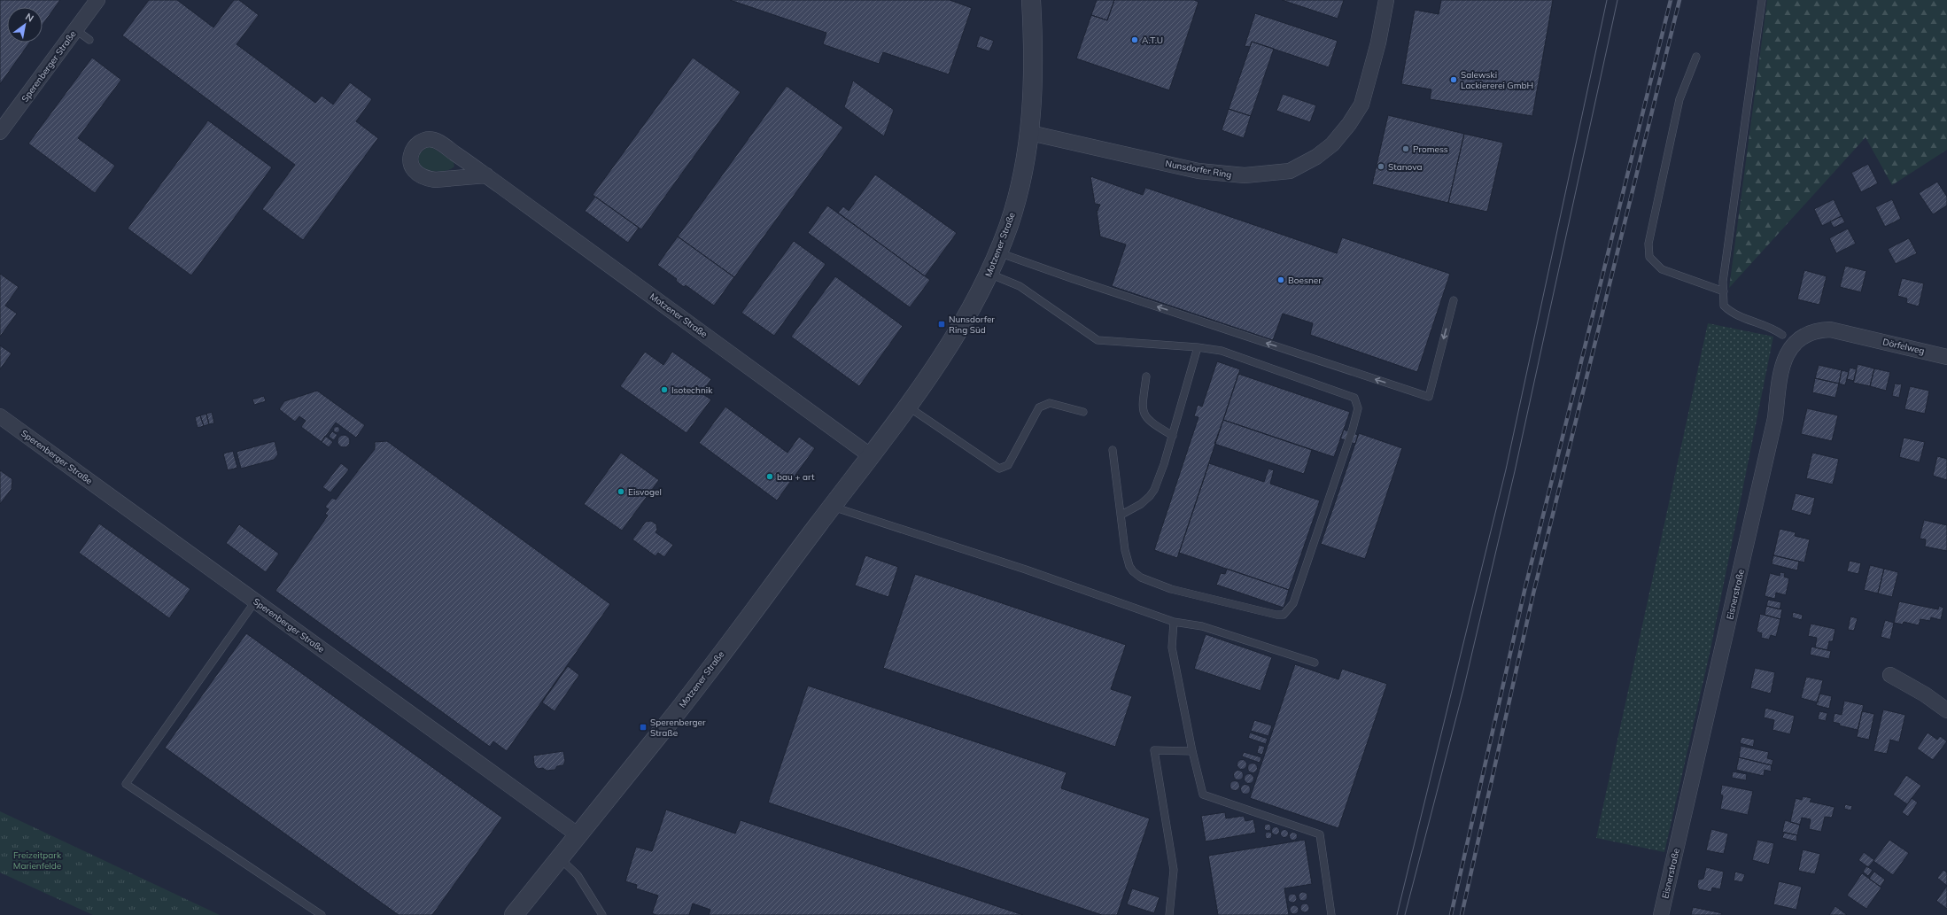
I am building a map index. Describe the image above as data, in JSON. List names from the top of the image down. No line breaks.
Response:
{"streets":{"street":["Sperenberger Straße","Nunsdorfer Ring","Motzener Straße","Dörfelweg","Eisnerstraße"]},"crossings":[["Sperenberger Straße","Motzener Straße"],["Nunsdorfer Ring","Motzener Straße"],["Dörfelweg","Eisnerstraße"]],"parks":["Freizeitpark Marienfelde"],"places":{"other":["A.T.U","Salewski Lackiererei GmbH","Promess","Stanova","Boesner","Isotechnik","bau + art","Eisvogel"],"transit":["Nunsdorfer Ring Süd","Sperenberger Straße"]},"north":"top right"}
